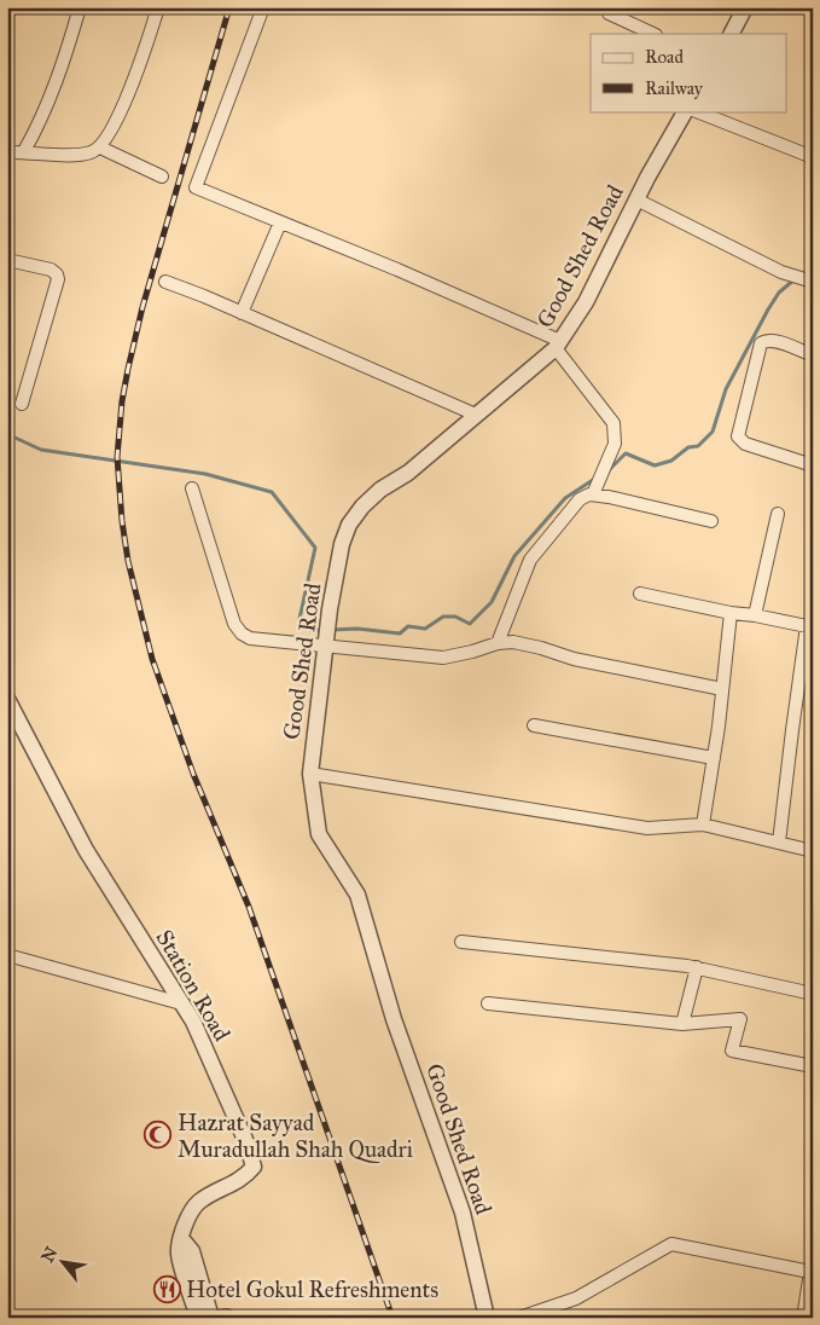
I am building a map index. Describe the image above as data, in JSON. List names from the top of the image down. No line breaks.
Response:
{"streets":{"street":["Good Shed Road","Station Road"]},"places":{"mosque":["Hazrat Sayyad Muradullah Shah Quadri"],"restaurant":["Hotel Gokul Refreshments"]},"legend":["Road","Railway"],"north":"top left"}
